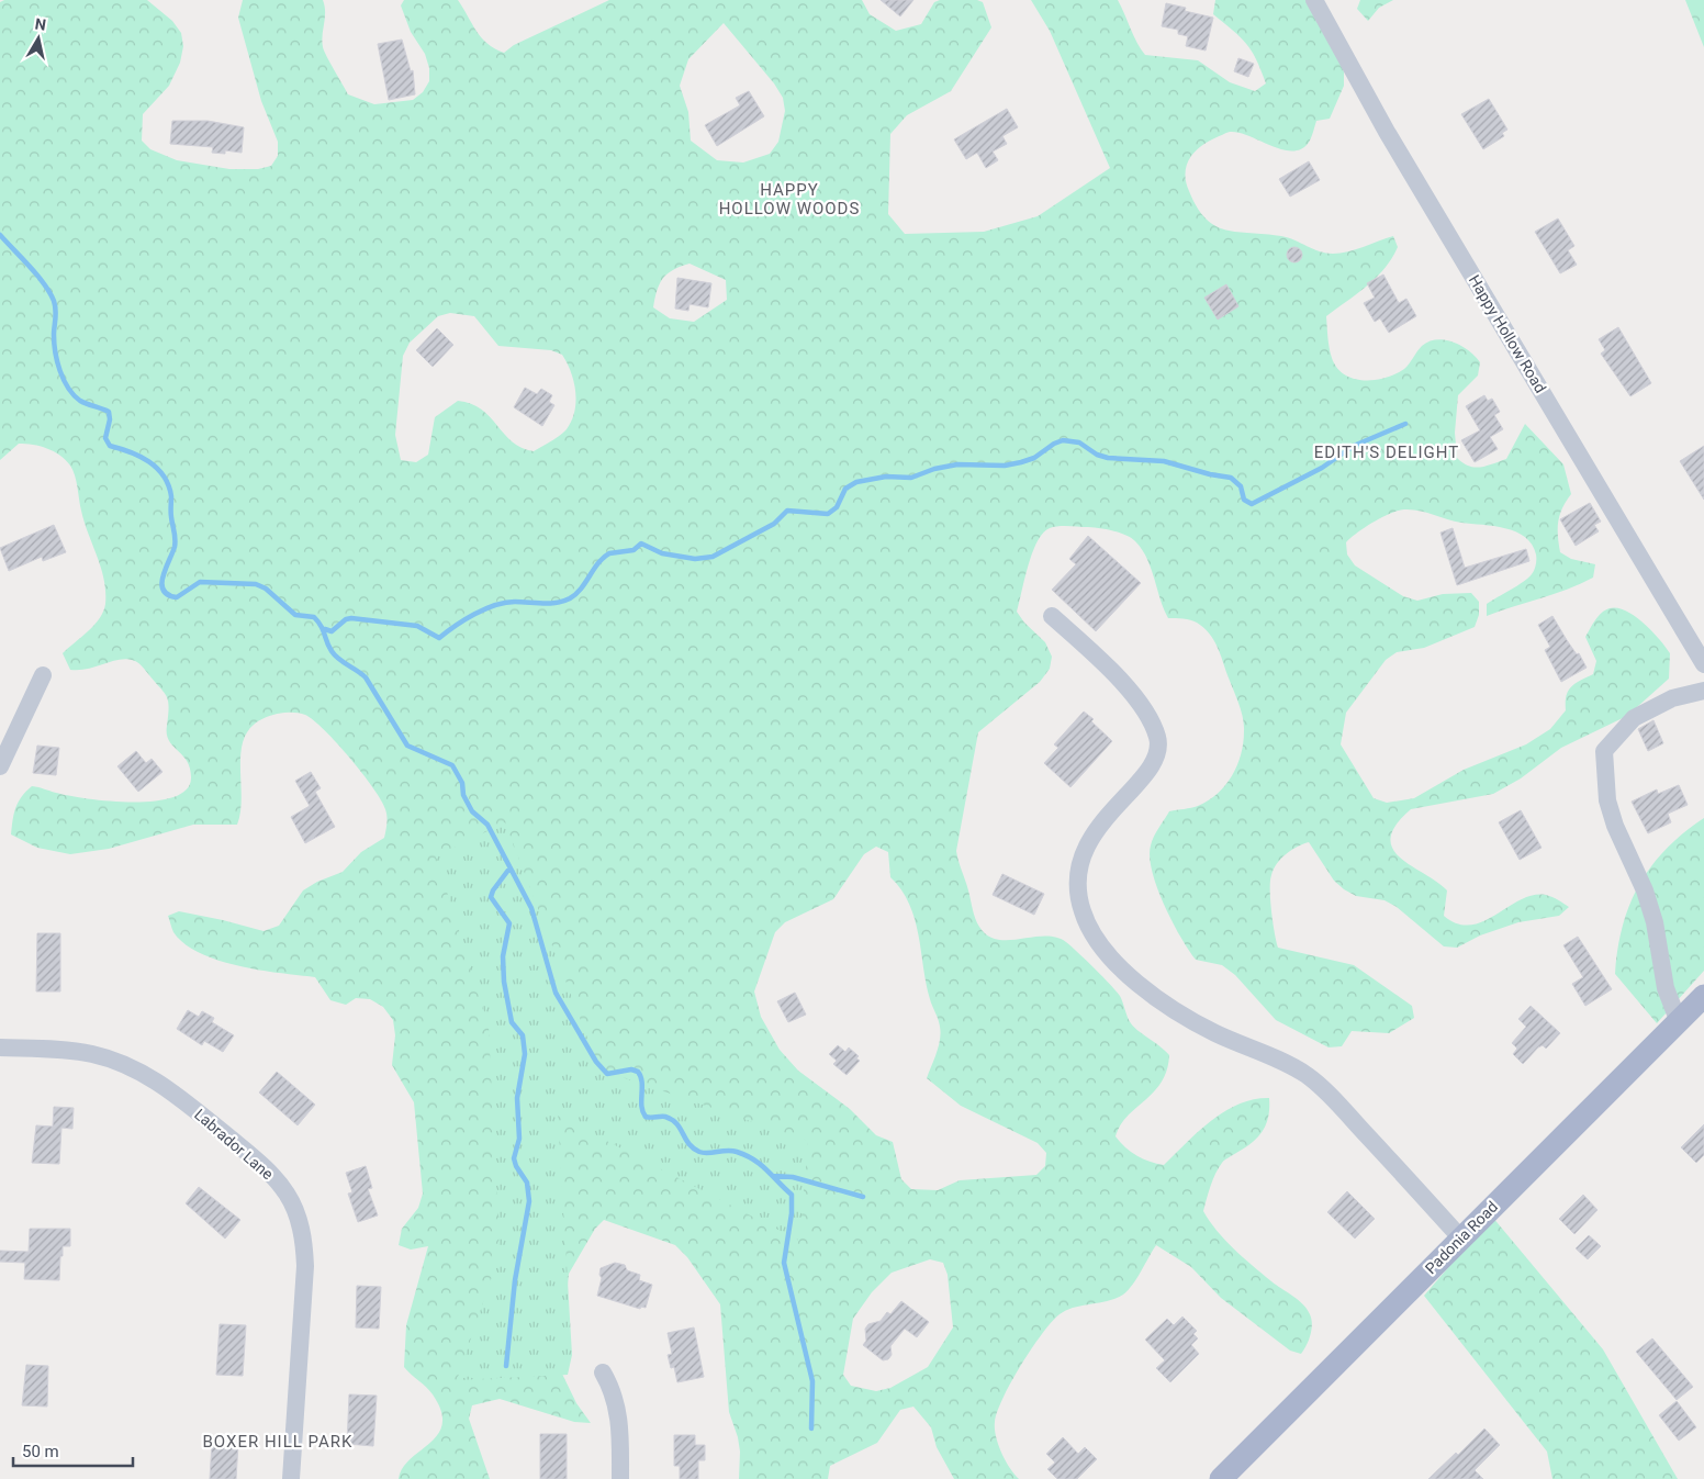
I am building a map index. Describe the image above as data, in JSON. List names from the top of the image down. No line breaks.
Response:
{"streets":{"main road":["Padonia Road"],"street":["Happy Hollow Road","Labrador Lane"]},"districts":["HAPPY HOLLOW WOODS","EDITH'S DELIGHT","BOXER HILL PARK"],"scale_bar":"50 m","north":"top"}
